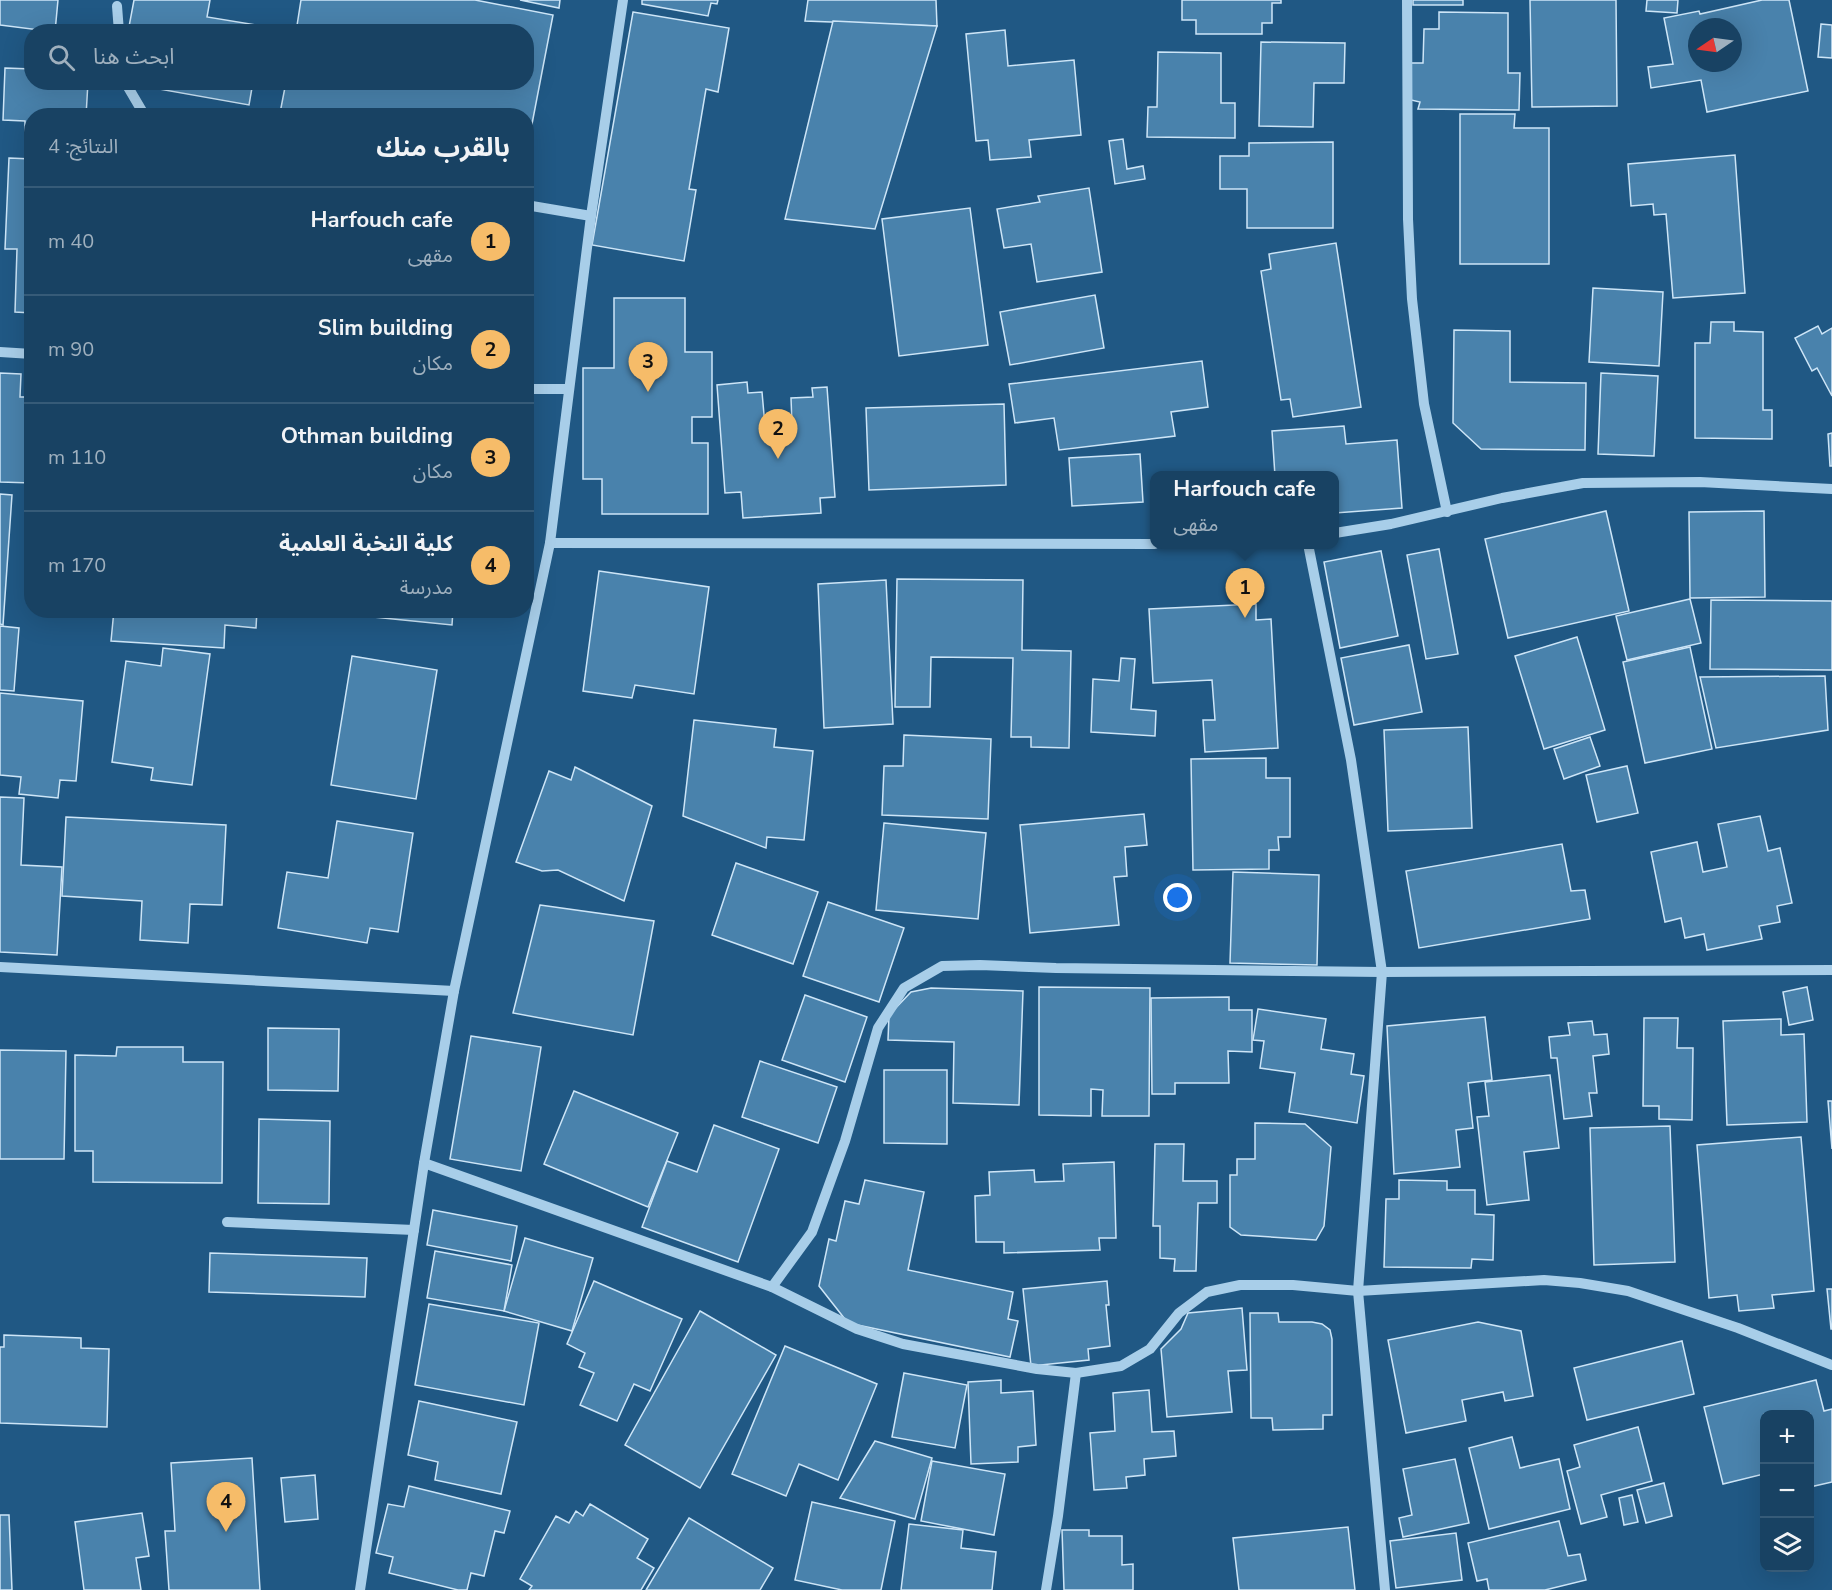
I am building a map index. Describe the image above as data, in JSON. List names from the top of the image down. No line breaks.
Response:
{"north":"left","page":{"search":"ابحث هنا","heading":["بالقرب منك","النتائج: 4"],"list":[{"mark":"1","name":"Harfouch cafe","note":"مقهى","value":"40 m"},{"mark":"2","name":"Slim building","note":"مكان","value":"90 m"},{"mark":"3","name":"Othman building","note":"مكان","value":"110 m"},{"mark":"4","name":"كلية النخبة العلمية","note":"مدرسة","value":"170 m"}],"pins":["3","2","1","4"],"popup":["Harfouch cafe","مقهى"],"map_buttons":["+","−"]}}
